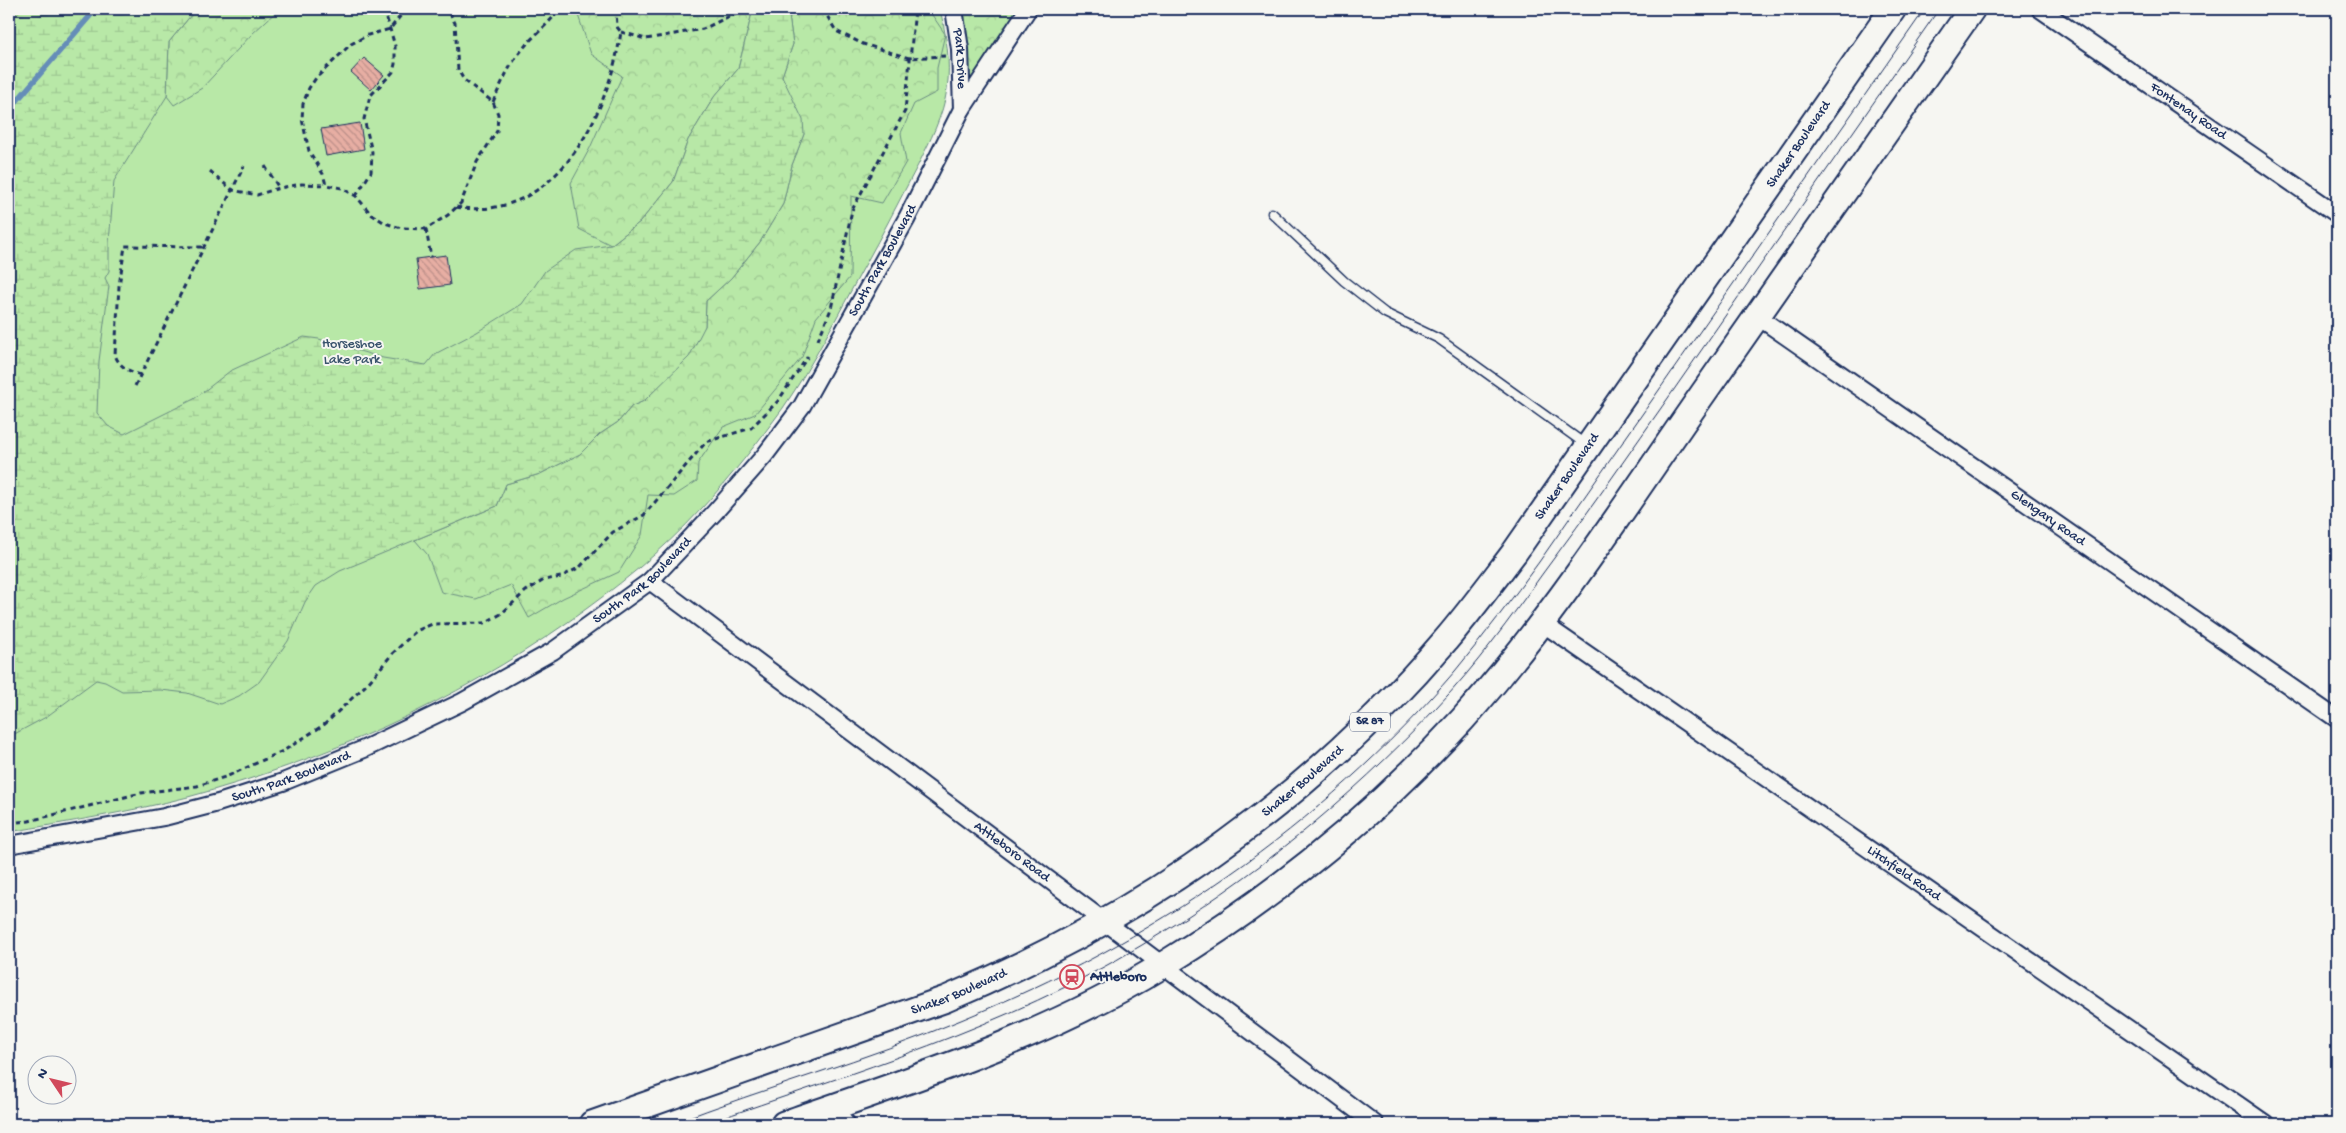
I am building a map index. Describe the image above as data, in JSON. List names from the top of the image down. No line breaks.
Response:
{"streets":{"main road":["Shaker Boulevard","SR 87"],"street":["Park Drive","Fontenay Road","South Park Boulevard","Glengary Road","Attleboro Road","Litchfield Road"]},"crossings":[["Park Drive","South Park Boulevard"],["Shaker Boulevard","Attleboro Road"],["South Park Boulevard","Attleboro Road"]],"parks":["Horseshoe Lake Park"],"places":{"station":["Attleboro"]},"north":"top left"}
